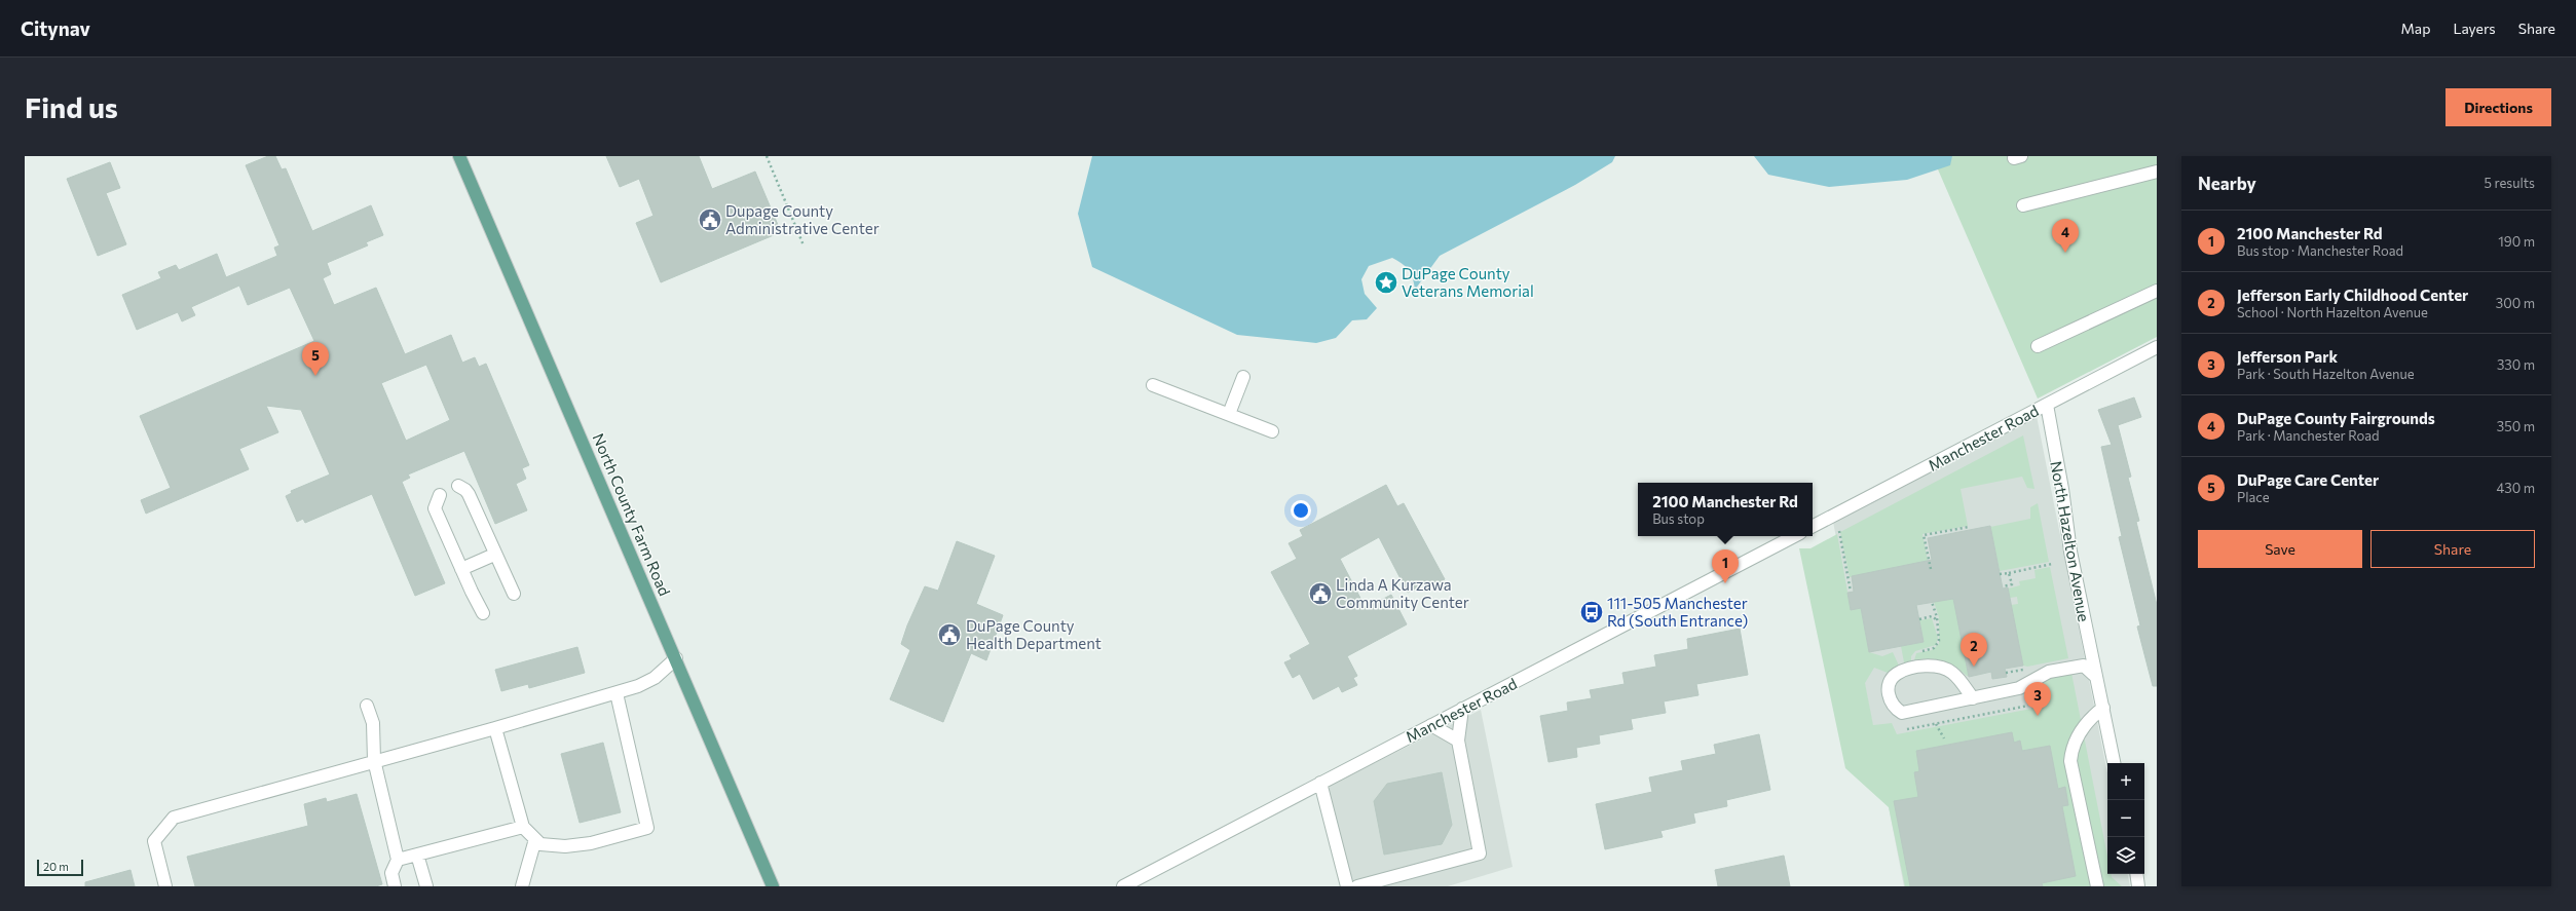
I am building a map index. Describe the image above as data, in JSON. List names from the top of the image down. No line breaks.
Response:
{"streets":{"main road":["North County Farm Road"],"street":["Manchester Road","North Hazelton Avenue"]},"crossings":[["Manchester Road","North Hazelton Avenue"]],"places":{"public building":["Dupage County Administrative Center","Linda A Kurzawa Community Center","DuPage County Health Department"],"place":["DuPage County Veterans Memorial"],"bus stop":["111-505 Manchester Rd (South Entrance)"]},"scale_bar":"20 m","page":{"header":"Citynav","nav":["Map","Layers","Share"],"buttons":["Directions",["Save","Share"]],"title":"Find us","heading":["Nearby","5 results"],"list":[{"mark":"1","name":"2100 Manchester Rd","note":"Bus stop · Manchester Road","value":"190 m"},{"mark":"2","name":"Jefferson Early Childhood Center","note":"School · North Hazelton Avenue","value":"300 m"},{"mark":"3","name":"Jefferson Park","note":"Park · South Hazelton Avenue","value":"330 m"},{"mark":"4","name":"DuPage County Fairgrounds","note":"Park · Manchester Road","value":"350 m"},{"mark":"5","name":"DuPage Care Center","note":"Place","value":"430 m"}],"pins":["4","5","1","2","3"],"popup":["2100 Manchester Rd","Bus stop"],"map_buttons":["+","−"],"scale":"20 m"}}
